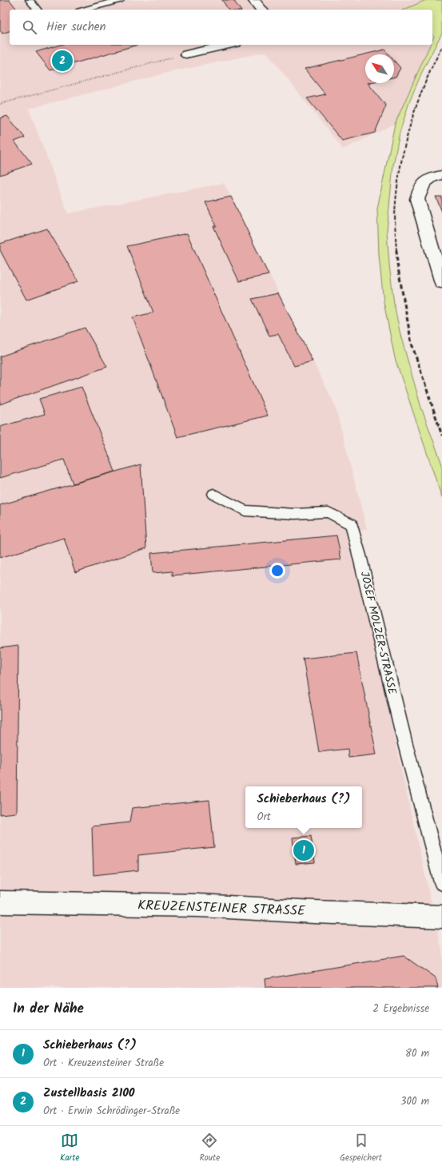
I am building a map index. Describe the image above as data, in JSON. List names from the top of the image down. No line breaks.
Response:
{"streets":{"street":["KREUZENSTEINER STRASSE"],"lane":["JOSEF MOLZER-STRASSE"]},"north":"top left","page":{"search":"Hier suchen","pins":["2","1"],"popup":["Schieberhaus (?)","Ort"],"heading":["In der Nähe","2 Ergebnisse"],"list":[{"mark":"1","name":"Schieberhaus (?)","note":"Ort · Kreuzensteiner Straße","value":"80 m"},{"mark":"2","name":"Zustellbasis 2100","note":"Ort · Erwin Schrödinger-Straße","value":"300 m"}],"nav":["Karte","Route","Gespeichert"]}}
